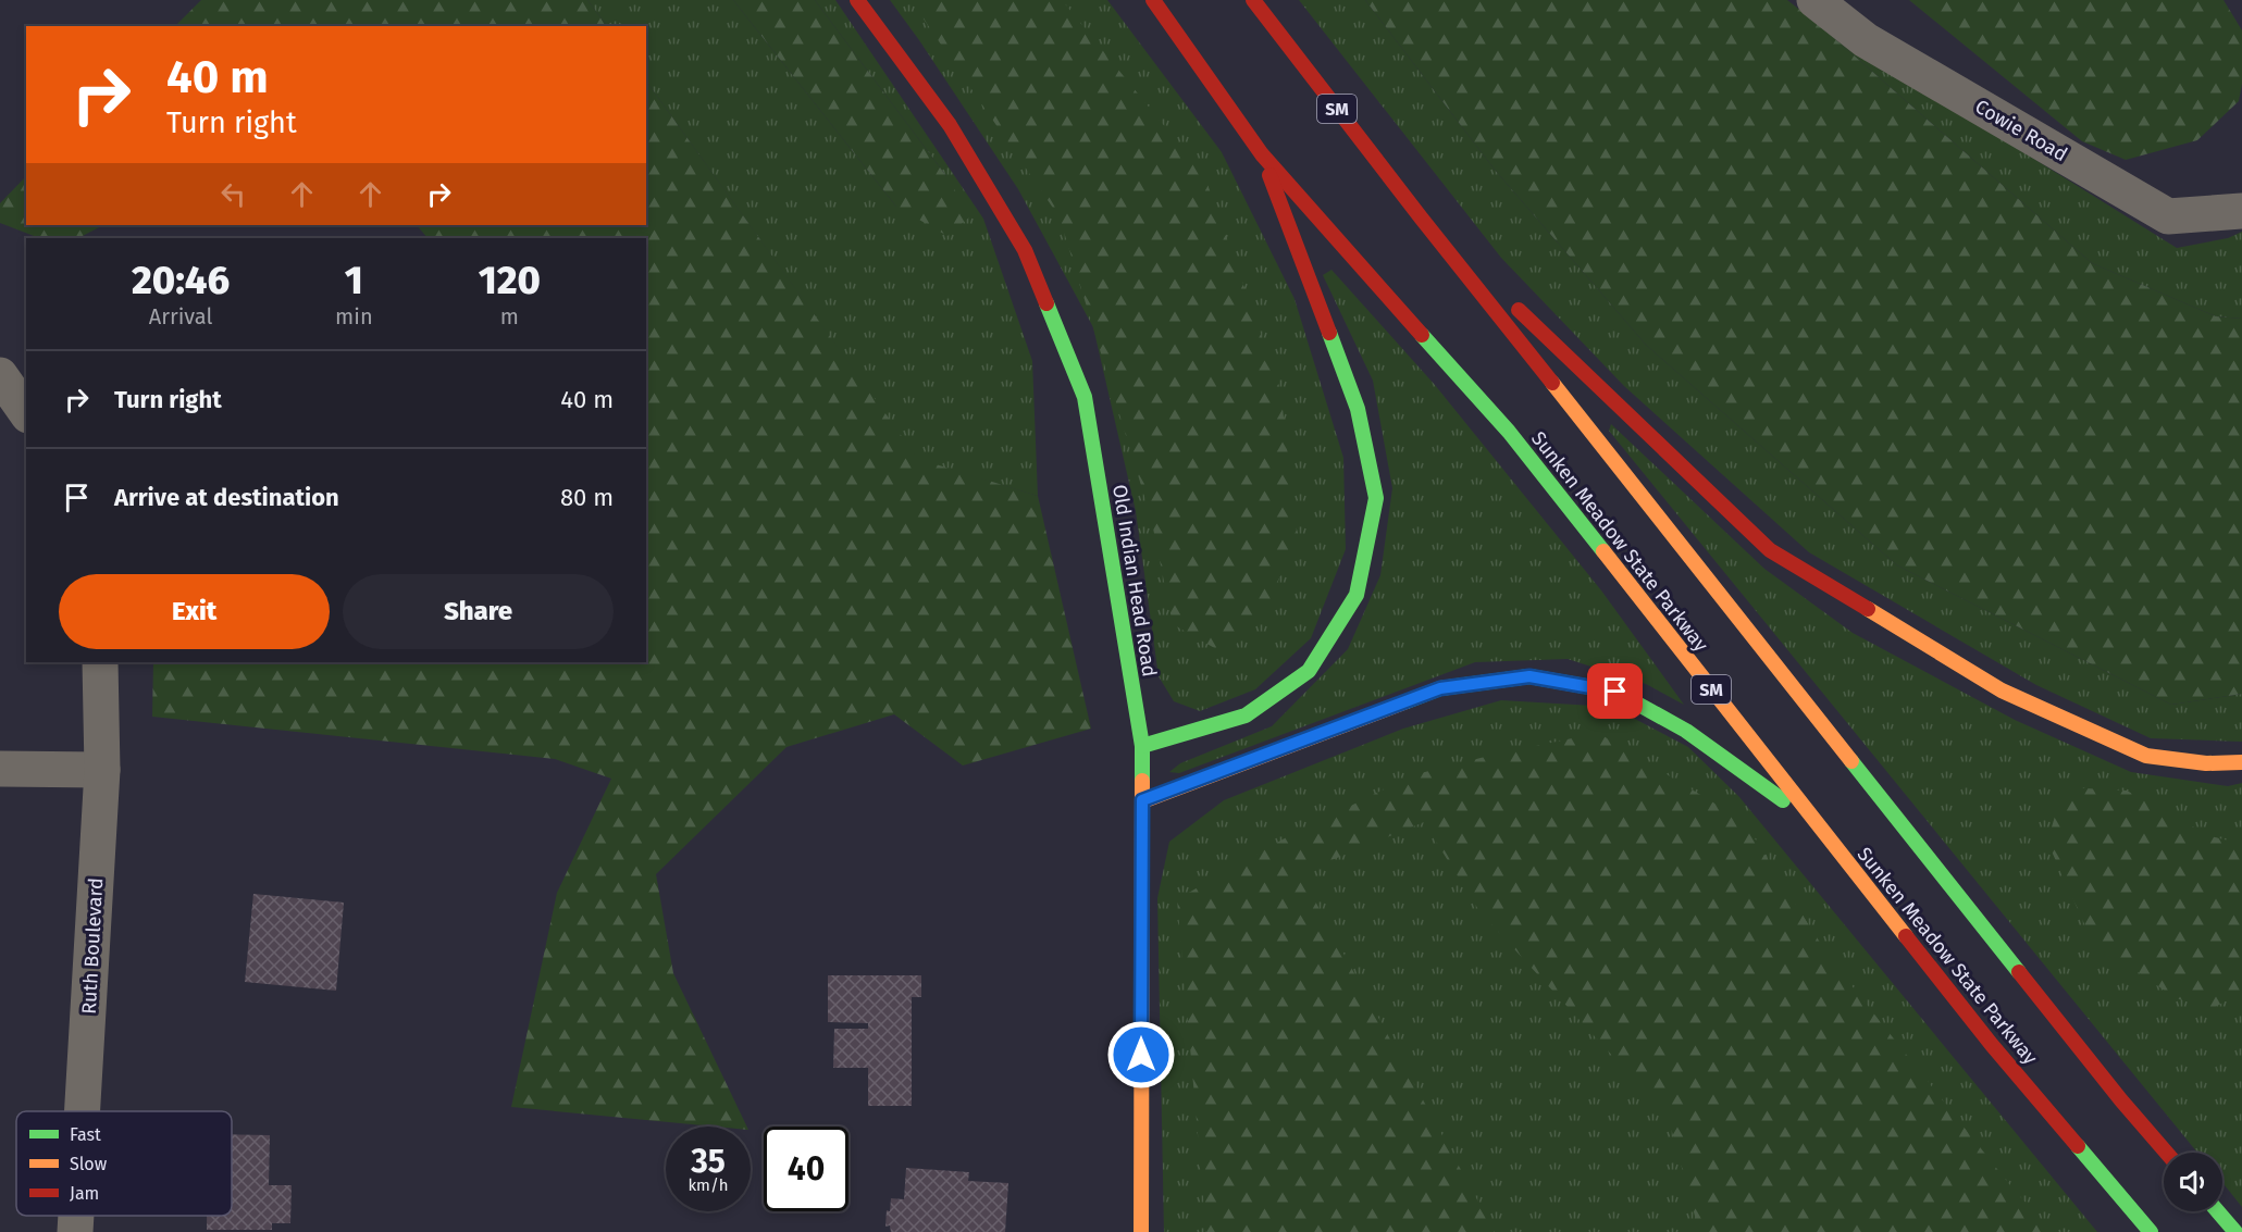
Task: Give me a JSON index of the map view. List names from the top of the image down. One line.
{"streets":{"main road":["SM","Sunken Meadow State Parkway","Old Indian Head Road"],"street":["Cowie Road","Ruth Boulevard"]},"legend":["Fast","Slow","Jam"],"page":{"turn":["40 m","Turn right"],"eta":["20:46","Arrival","1","min","120","m"],"list":[{"name":"Turn right","value":"40 m"},{"name":"Arrive at destination","value":"80 m"}],"buttons":["Exit","Share"],"speed":"35 km/h","limit":"40"}}
